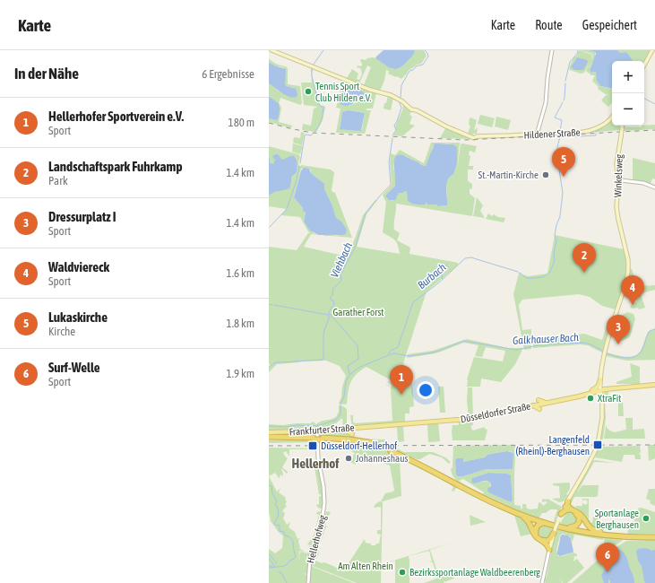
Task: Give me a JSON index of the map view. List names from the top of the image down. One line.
{"streets":{"main road":["Hildener Straße","Winkelsweg","Düsseldorfer Straße","Frankfurter Straße"],"street":["Hellerhofweg"]},"crossings":[["Winkelsweg","Düsseldorfer Straße"],["Düsseldorfer Straße","Frankfurter Straße"],["Frankfurter Straße","Hellerhofweg"]],"districts":["Hellerhof"],"water":["Viehbach","Burbach","Galkhauser Bach"],"parks":["Garather Forst","Am Alten Rhein"],"places":{"other":["Tennis Sport Club Hilden e.V.","St.-Martin-Kirche","XtraFit","Johanneshaus","Sportanlage Berghausen","Bezirkssportanlage Waldbeerenberg"],"transit":["Langenfeld (Rheinl)-Berghausen","Düsseldorf-Hellerhof"]},"page":{"header":"Karte","nav":["Karte","Route","Gespeichert"],"heading":["In der Nähe","6 Ergebnisse"],"map_buttons":["+","−"],"list":[{"mark":"1","name":"Hellerhofer Sportverein e.V.","note":"Sport","value":"180 m"},{"mark":"2","name":"Landschaftspark Fuhrkamp","note":"Park","value":"1.4 km"},{"mark":"3","name":"Dressurplatz I","note":"Sport","value":"1.4 km"},{"mark":"4","name":"Waldviereck","note":"Sport","value":"1.6 km"},{"mark":"5","name":"Lukaskirche","note":"Kirche","value":"1.8 km"},{"mark":"6","name":"Surf-Welle","note":"Sport","value":"1.9 km"}],"pins":["5","2","4","3","1","6"]}}
